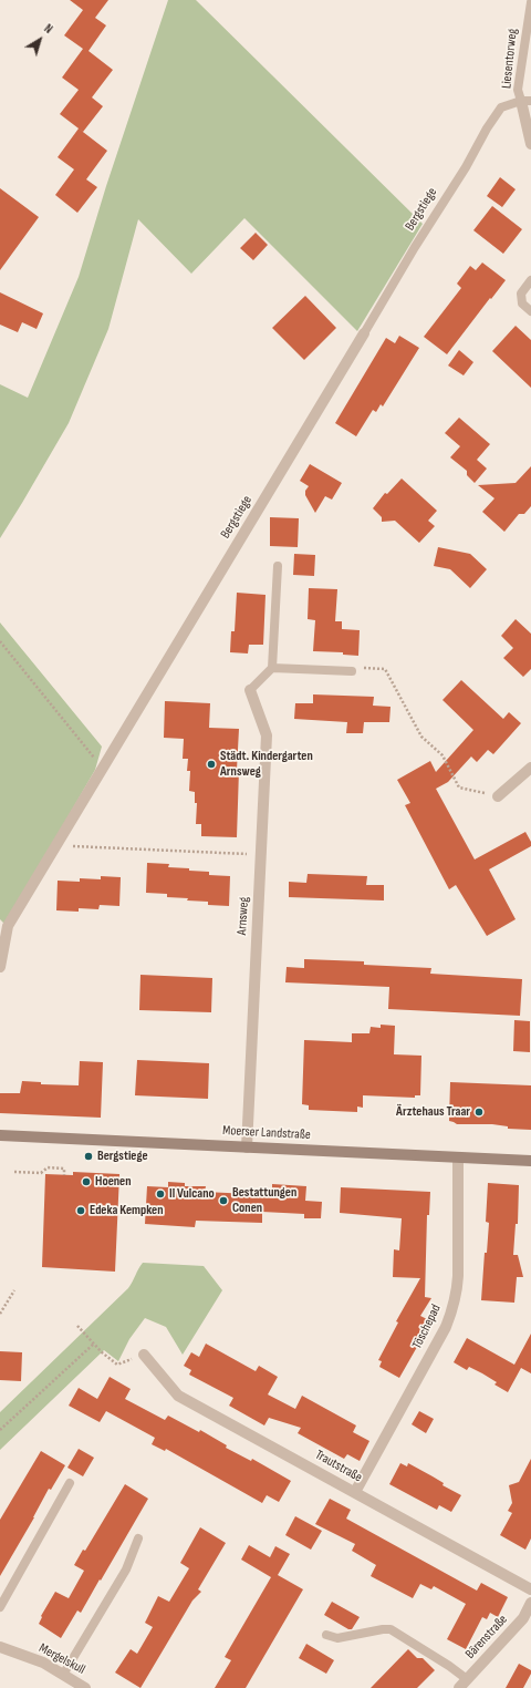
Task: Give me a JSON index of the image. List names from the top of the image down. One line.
{"streets":{"main road":["Moerser Landstraße"],"street":["Liesentorweg","Bergstiege","Arnsweg","Töschepad","Trautstraße","Bärenstraße","Mergelskull"]},"crossings":[["Liesentorweg","Bergstiege"],["Arnsweg","Moerser Landstraße"],["Moerser Landstraße","Töschepad"],["Töschepad","Trautstraße"]],"places":["Städt. Kindergarten Arnsweg","Ärztehaus Traar","Bergstiege","Hoenen","Il Vulcano","Bestattungen Conen","Edeka Kempken"],"north":"top right"}
